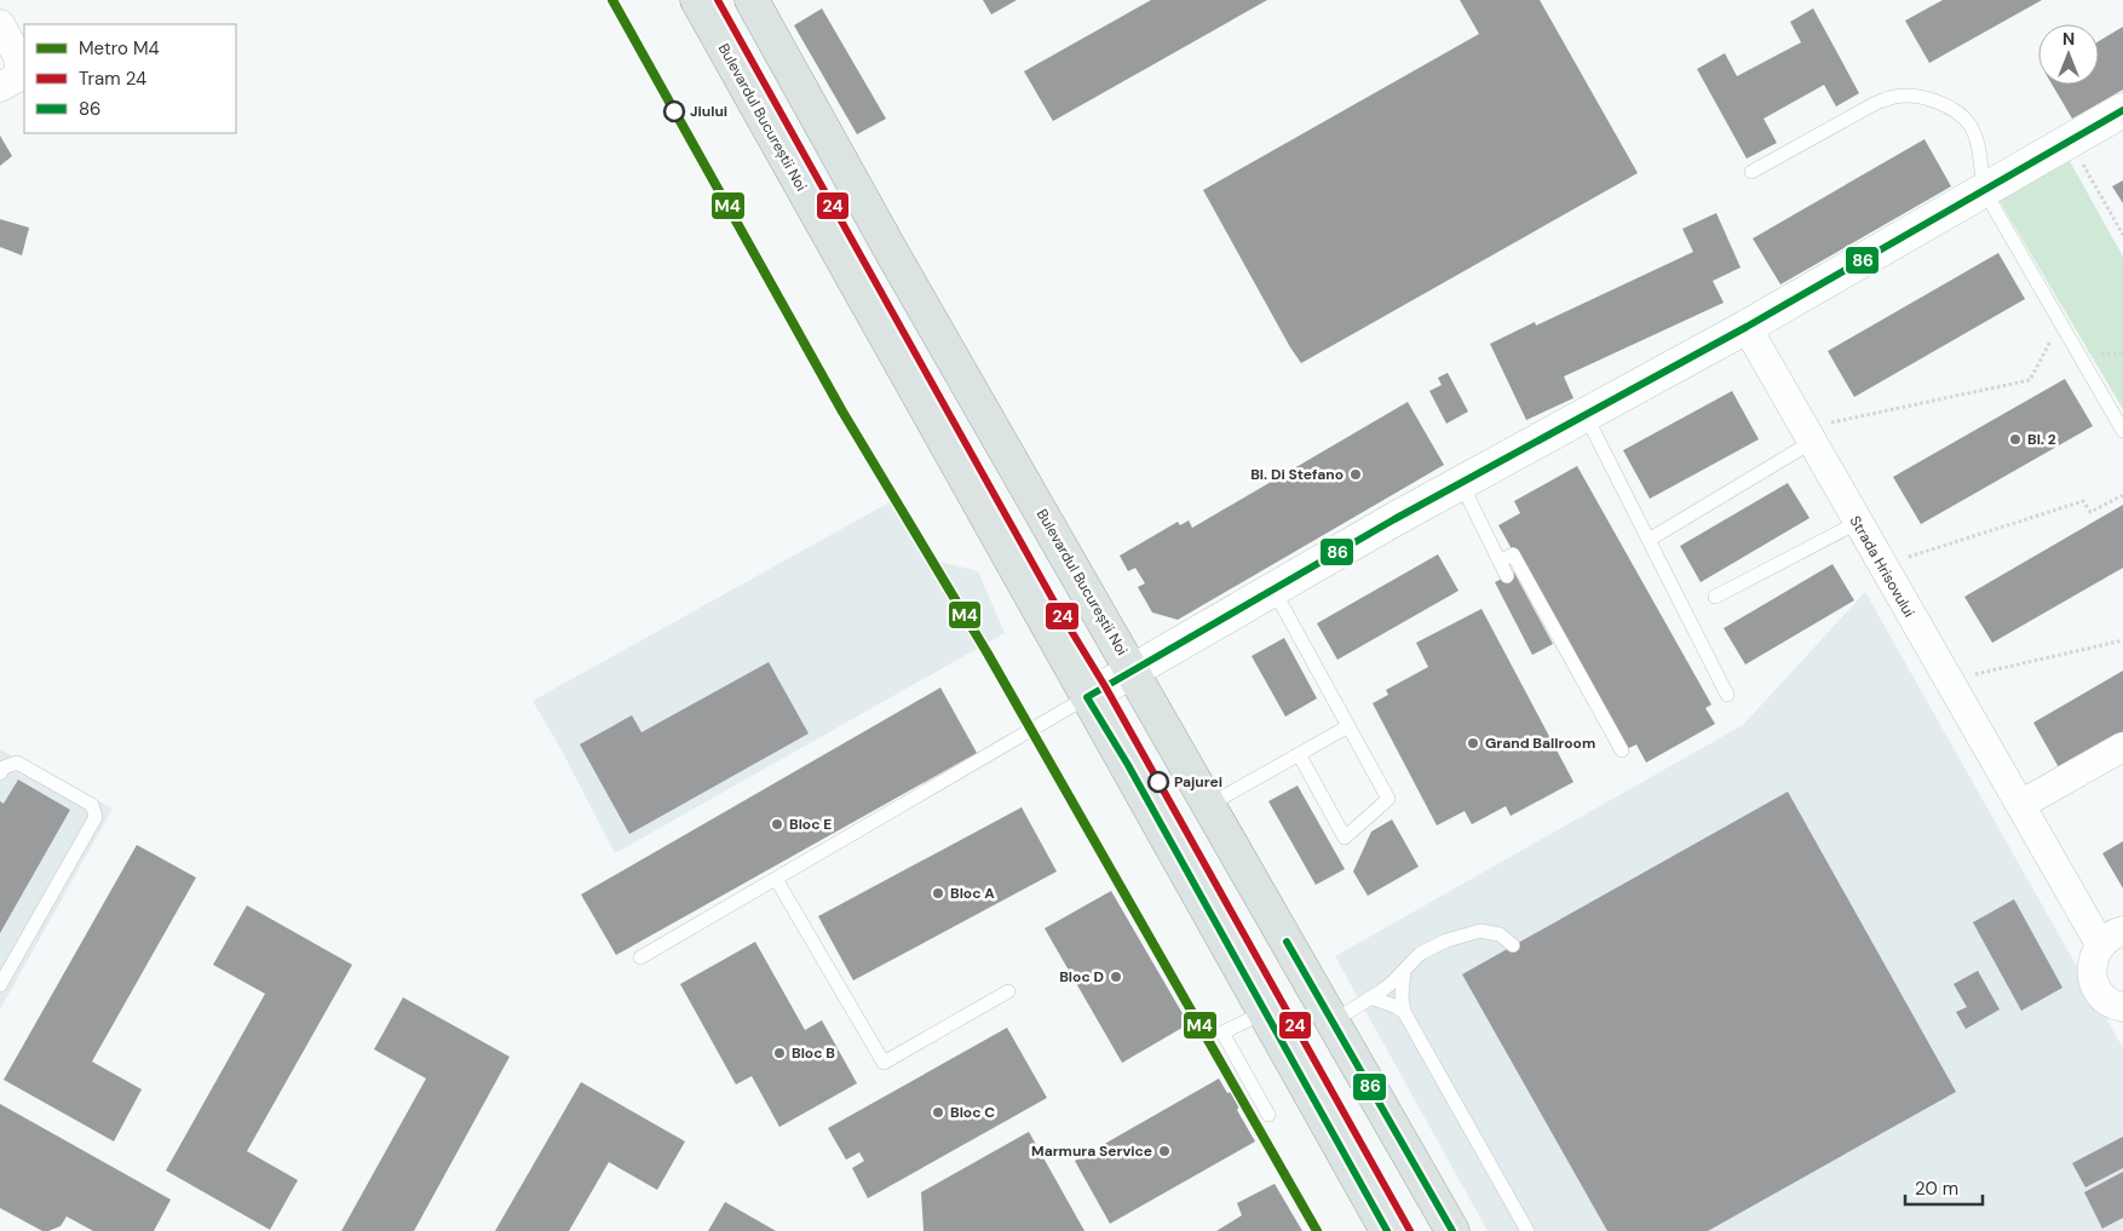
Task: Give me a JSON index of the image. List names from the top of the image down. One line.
{"streets":{"main road":["Bulevardul Bucureștii Noi"],"street":["Strada Hrisovului"]},"places":["Jiului","Bl. 2","Bl. Di Stefano","Grand Ballroom","Pajurei","Bloc E","Bloc A","Bloc D","Bloc B","Bloc C","Marmura Service"],"lines":["metro line M4","tram line 24","transit line 86"],"legend":["Metro M4","Tram 24","86"],"scale_bar":"20 m","north":"top"}
